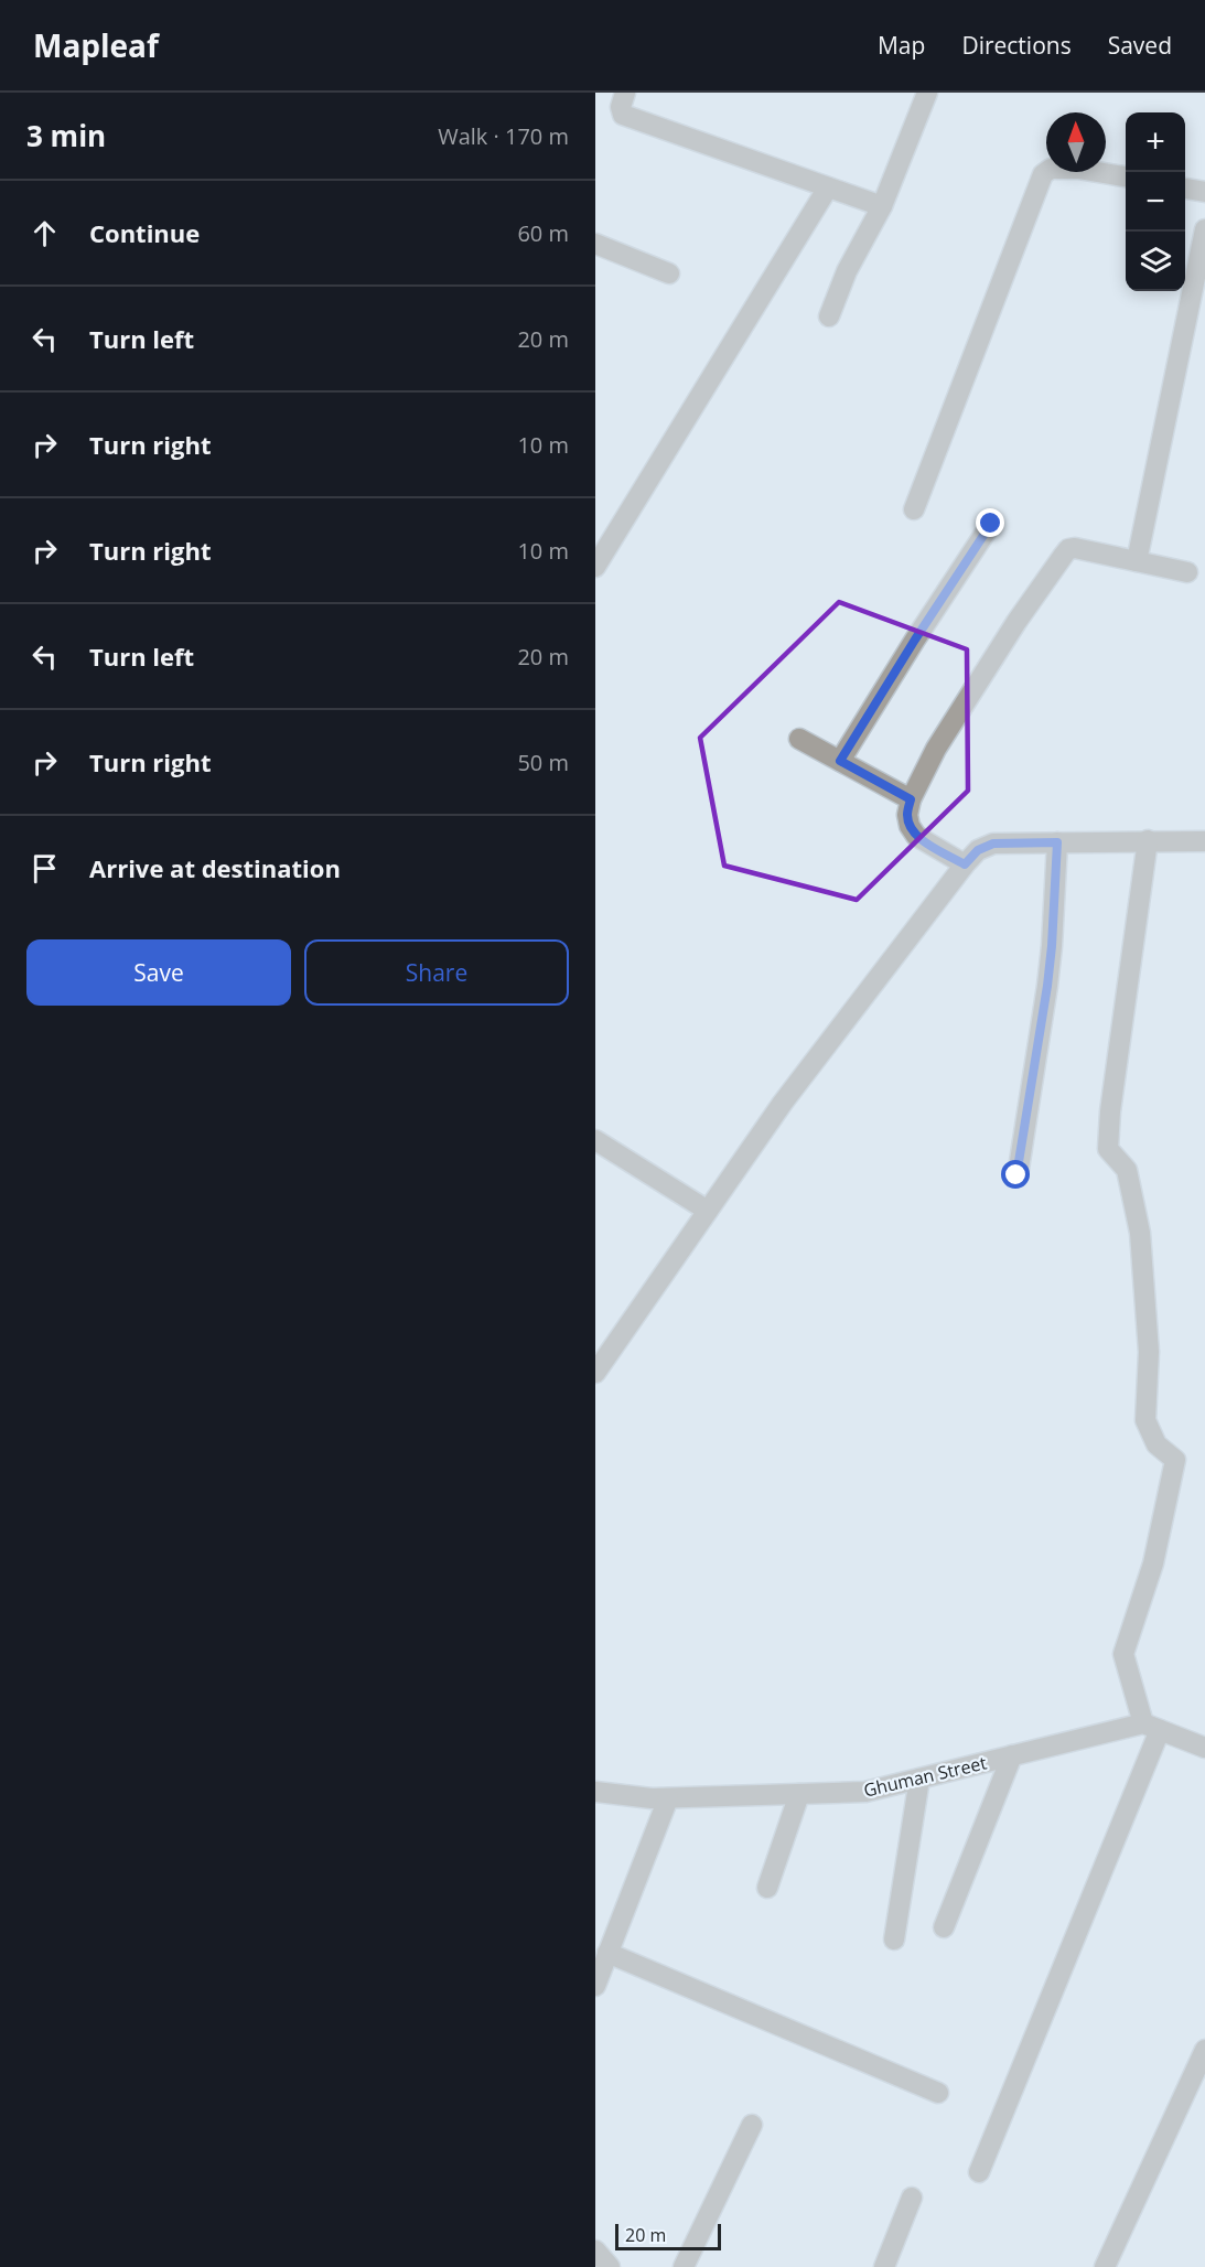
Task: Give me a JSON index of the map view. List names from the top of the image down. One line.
{"streets":{"street":["Ghuman Street"]},"scale_bar":"20 m","north":"top","page":{"header":"Mapleaf","nav":["Map","Directions","Saved"],"heading":["3 min","Walk · 170 m"],"map_buttons":["+","−"],"list":[["Continue","60 m"],["Turn left","20 m"],["Turn right","10 m"],["Turn right","10 m"],["Turn left","20 m"],["Turn right","50 m"],"Arrive at destination"],"buttons":["Save","Share"],"scale":"20 m"}}
